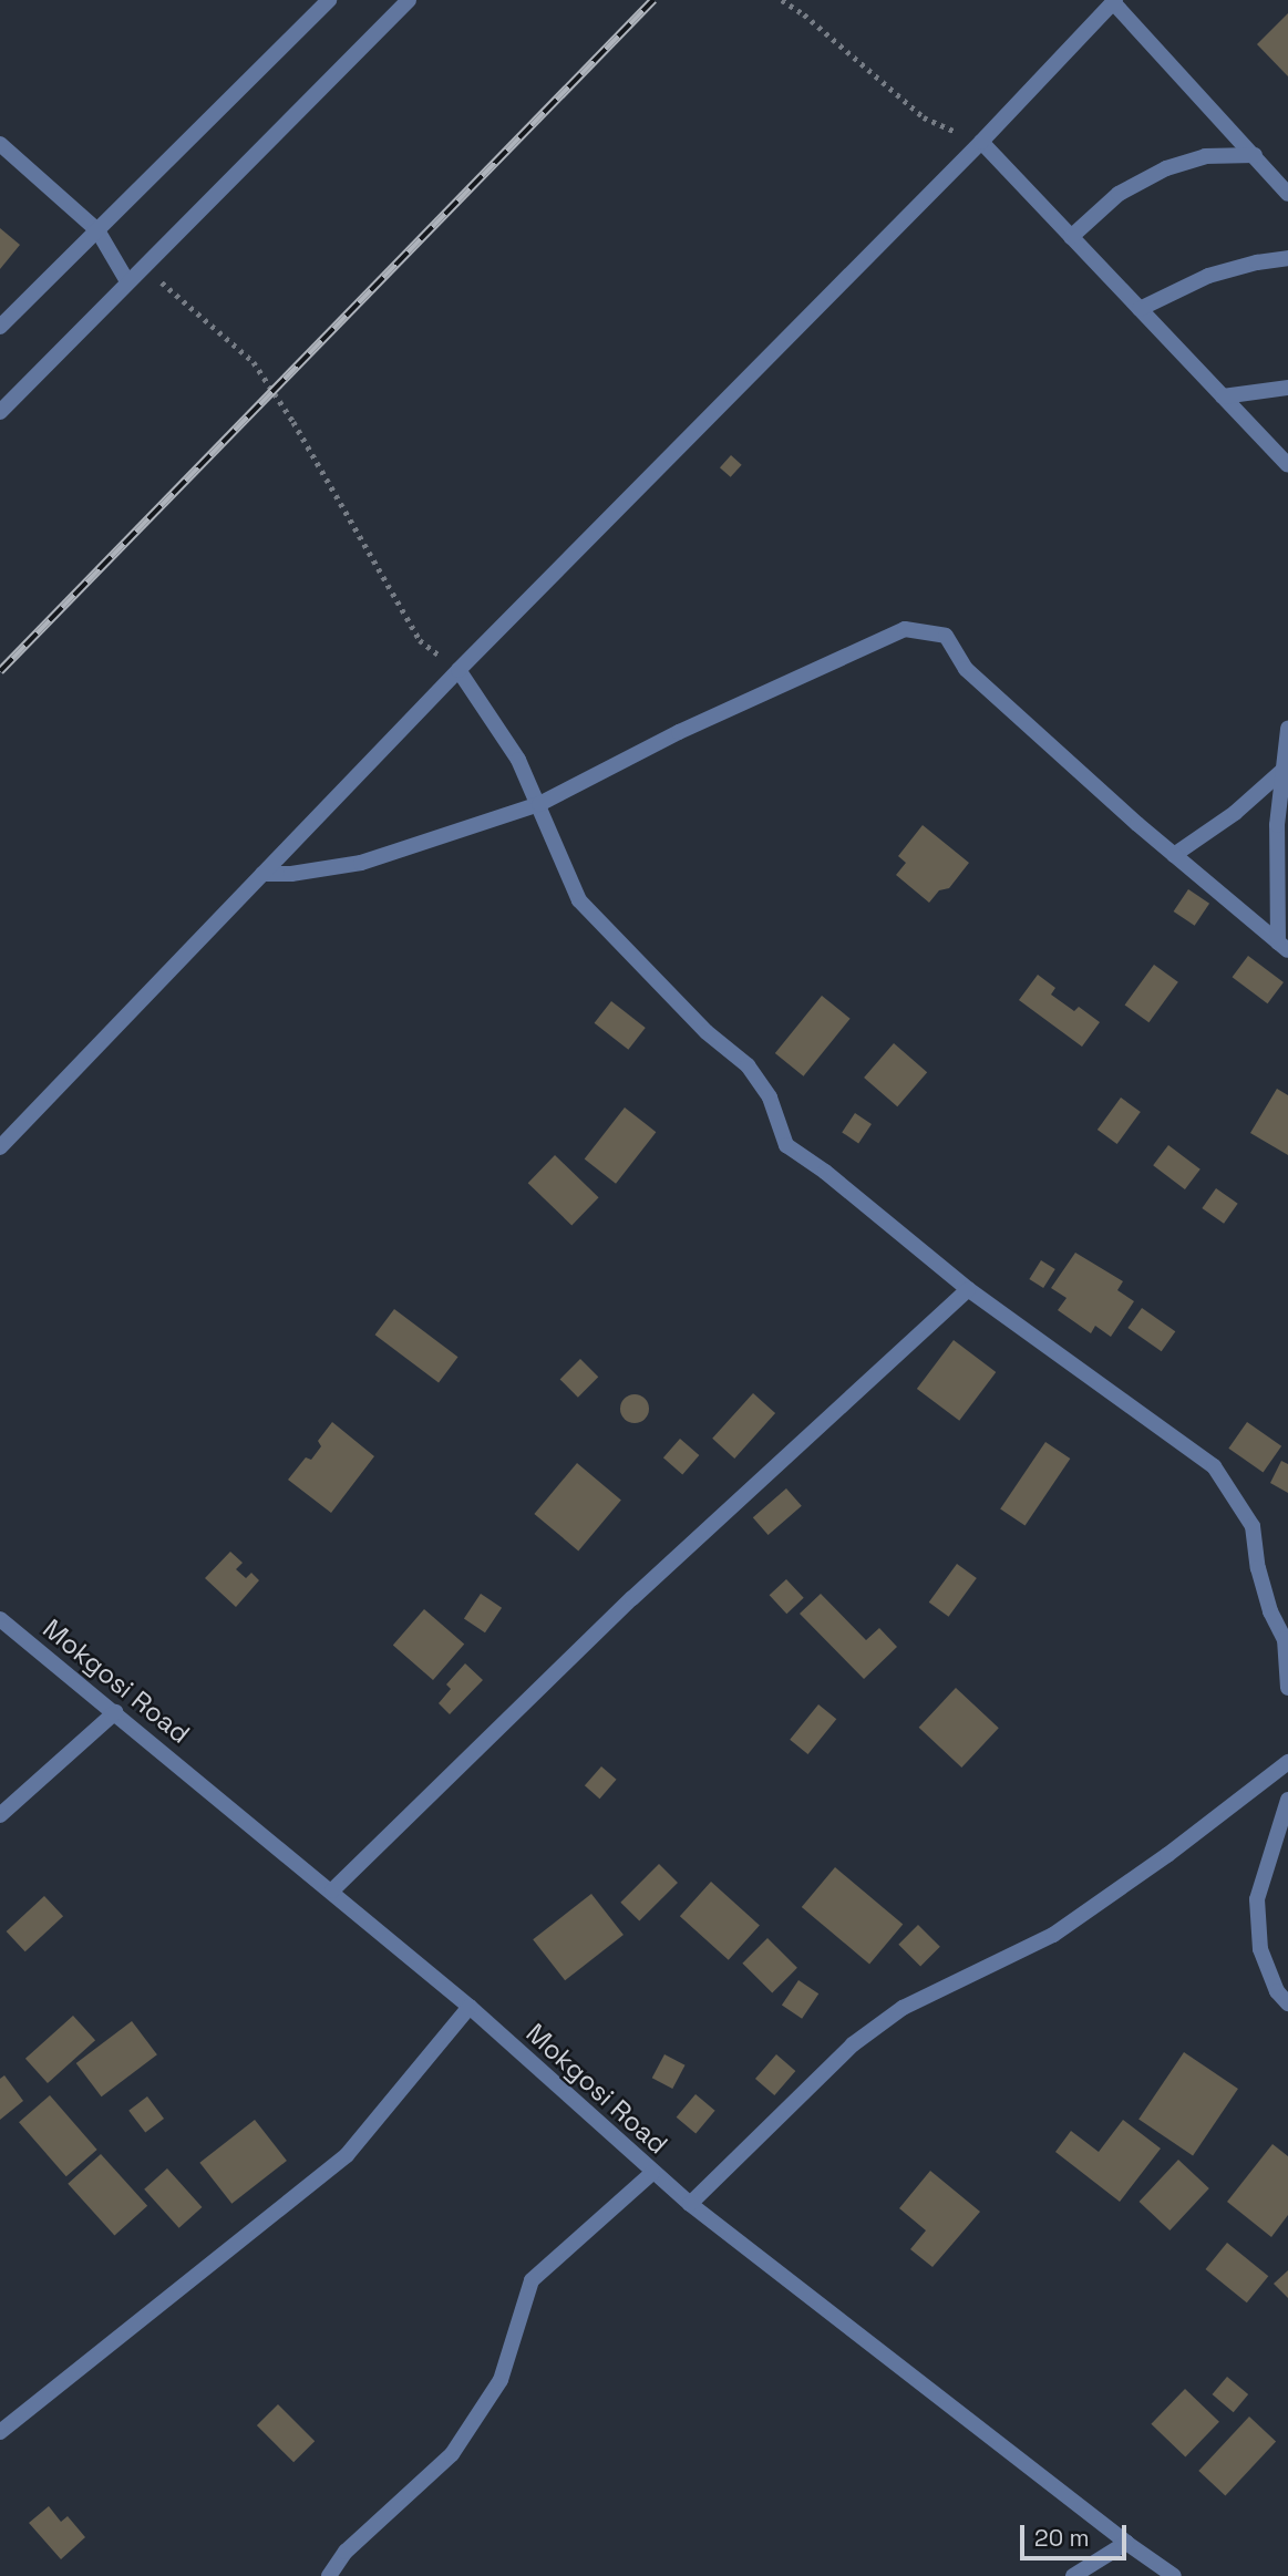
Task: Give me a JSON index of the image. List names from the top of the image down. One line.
{"streets":{"street":["Mokgosi Road"]},"scale_bar":"20 m"}
